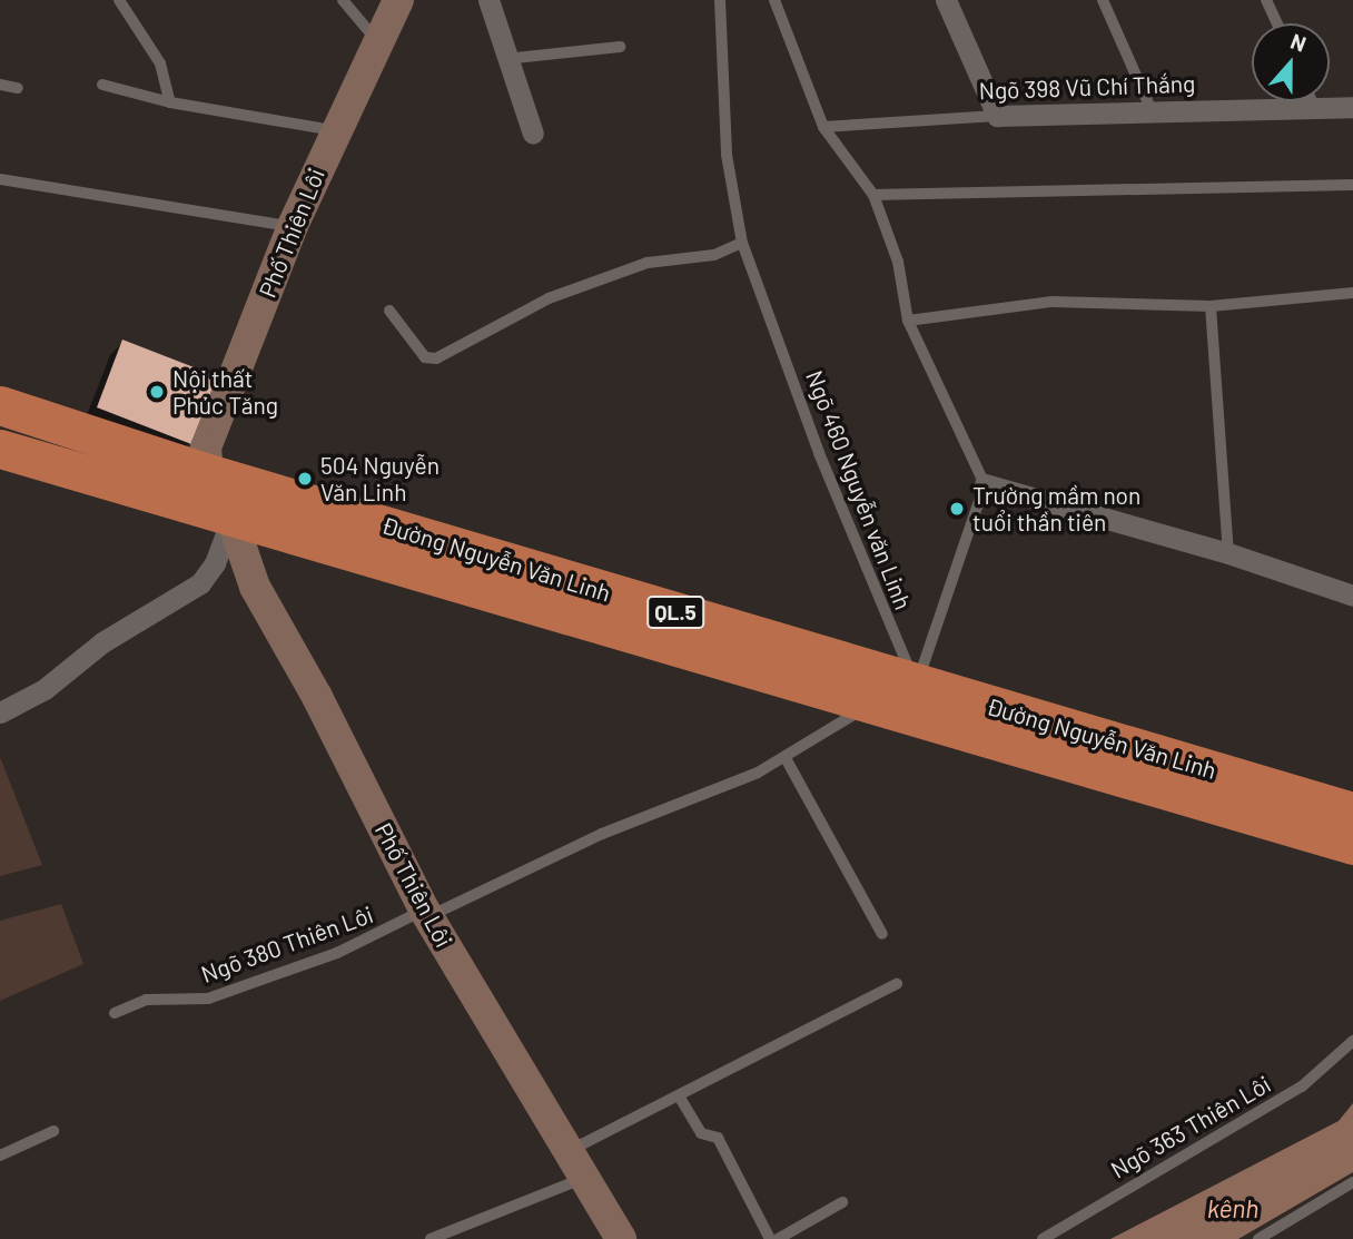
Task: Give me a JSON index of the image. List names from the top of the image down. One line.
{"streets":{"highway":["Đường Nguyễn Văn Linh","QL.5"],"main road":["Phố Thiên Lôi"],"street":["Ngõ 398 Vũ Chí Thắng"],"lane":["Ngõ 460 Nguyễn văn Linh","Ngõ 380 Thiên Lôi","Ngõ 363 Thiên Lôi"]},"crossings":[["Phố Thiên Lôi","Đường Nguyễn Văn Linh"],["Phố Thiên Lôi","Ngõ 380 Thiên Lôi"],["Ngõ 460 Nguyễn văn Linh","Đường Nguyễn Văn Linh"],["Đường Nguyễn Văn Linh","Ngõ 380 Thiên Lôi"]],"water":["kênh"],"places":["Nội thất Phúc Tăng","504 Nguyễn Văn Linh","Trường mầm non tuổi thần tiên"],"north":"top"}
